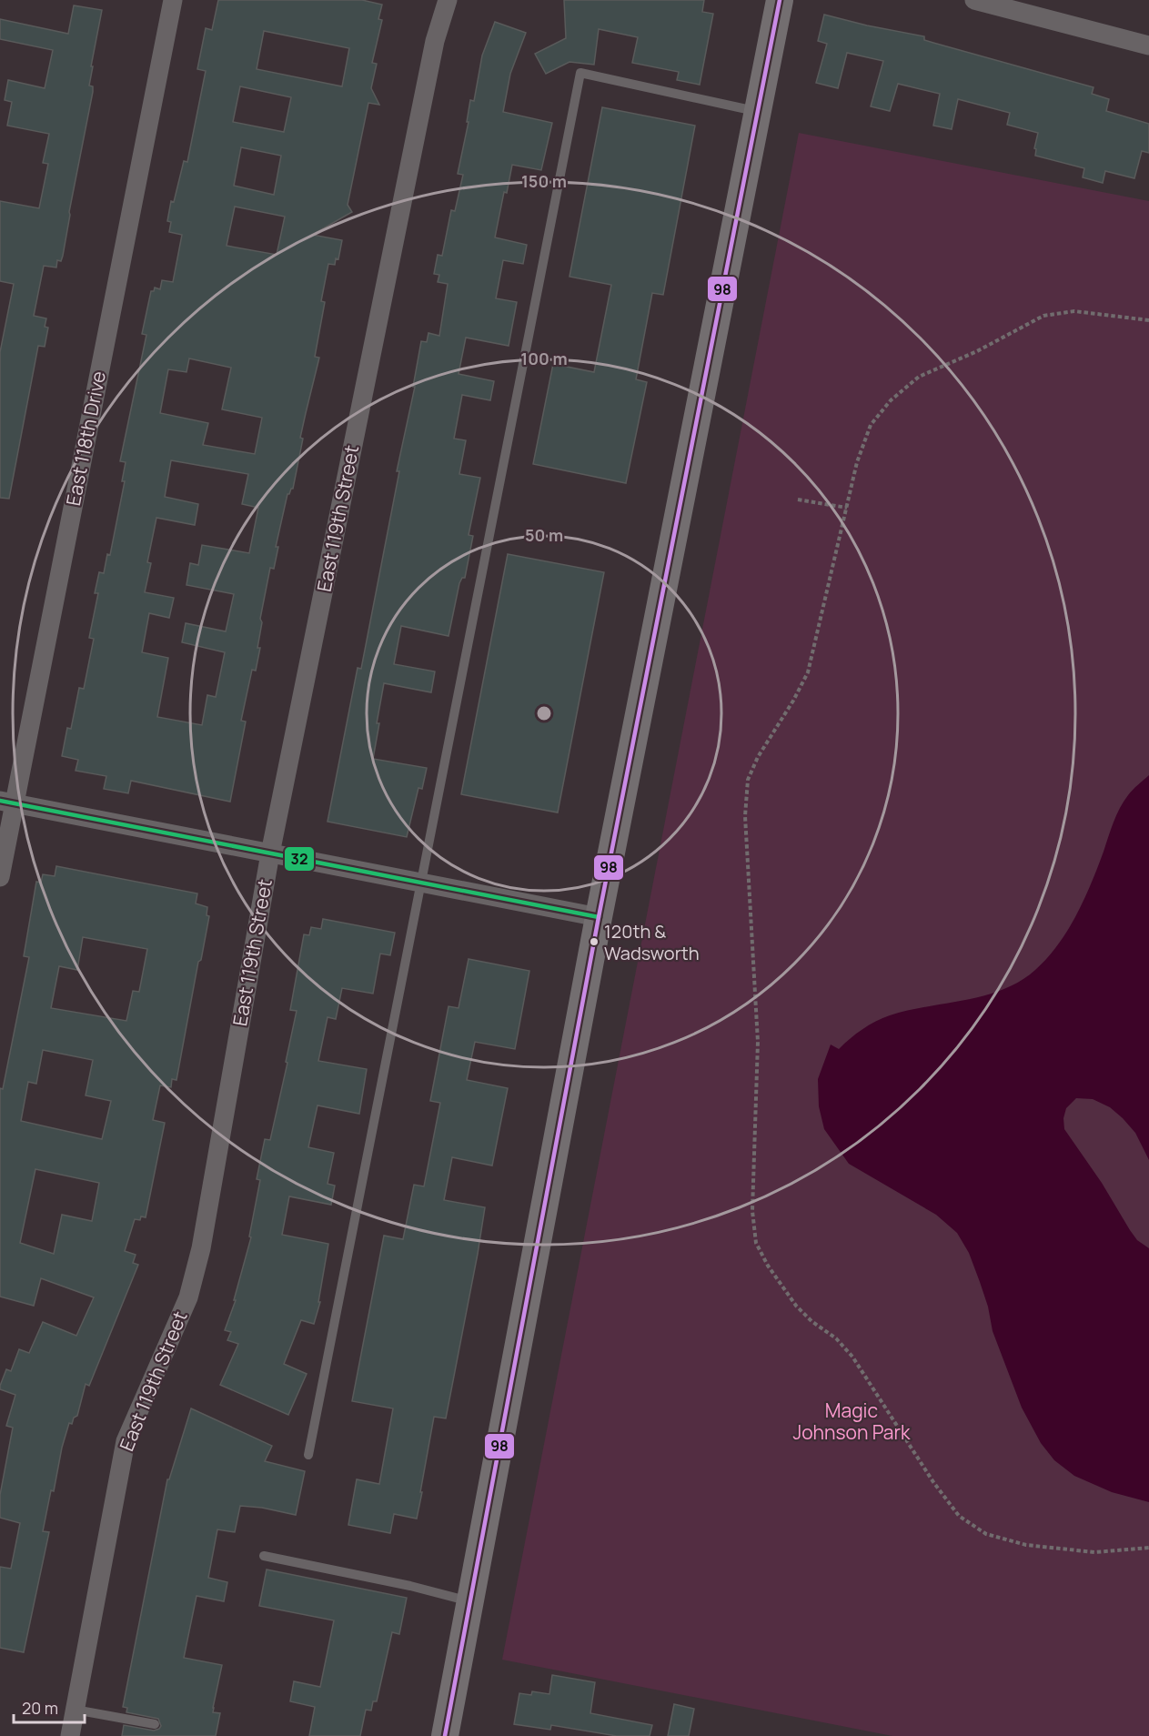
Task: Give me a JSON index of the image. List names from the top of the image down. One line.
{"streets":{"street":["East 118th Drive","East 119th Street"]},"parks":["Magic Johnson Park"],"places":["120th & Wadsworth"],"lines":["transit line 98","transit line 32"],"scale_bar":"20 m","rings":["150 m","100 m","50 m"]}
